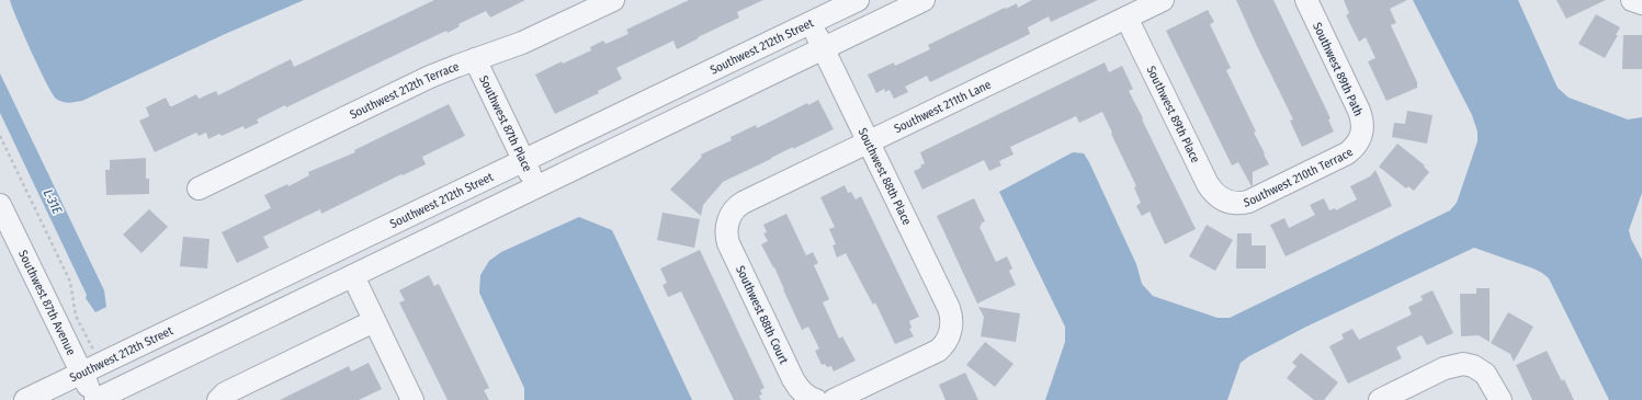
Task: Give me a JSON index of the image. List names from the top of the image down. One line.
{"streets":{"street":["Southwest 212th Street","Southwest 89th Path","Southwest 212th Terrace","Southwest 211th Lane","Southwest 89th Place","Southwest 87th Place","Southwest 210th Terrace","Southwest 88th Place","Southwest 87th Avenue","Southwest 88th Court"]},"crossings":[["Southwest 212th Street","Southwest 87th Place"],["Southwest 212th Street","Southwest 88th Place"],["Southwest 212th Street","Southwest 87th Avenue"],["Southwest 89th Path","Southwest 210th Terrace"],["Southwest 212th Terrace","Southwest 87th Place"],["Southwest 211th Lane","Southwest 89th Place"],["Southwest 211th Lane","Southwest 88th Place"],["Southwest 211th Lane","Southwest 88th Court"],["Southwest 89th Place","Southwest 210th Terrace"]],"water":["L-31E"]}
